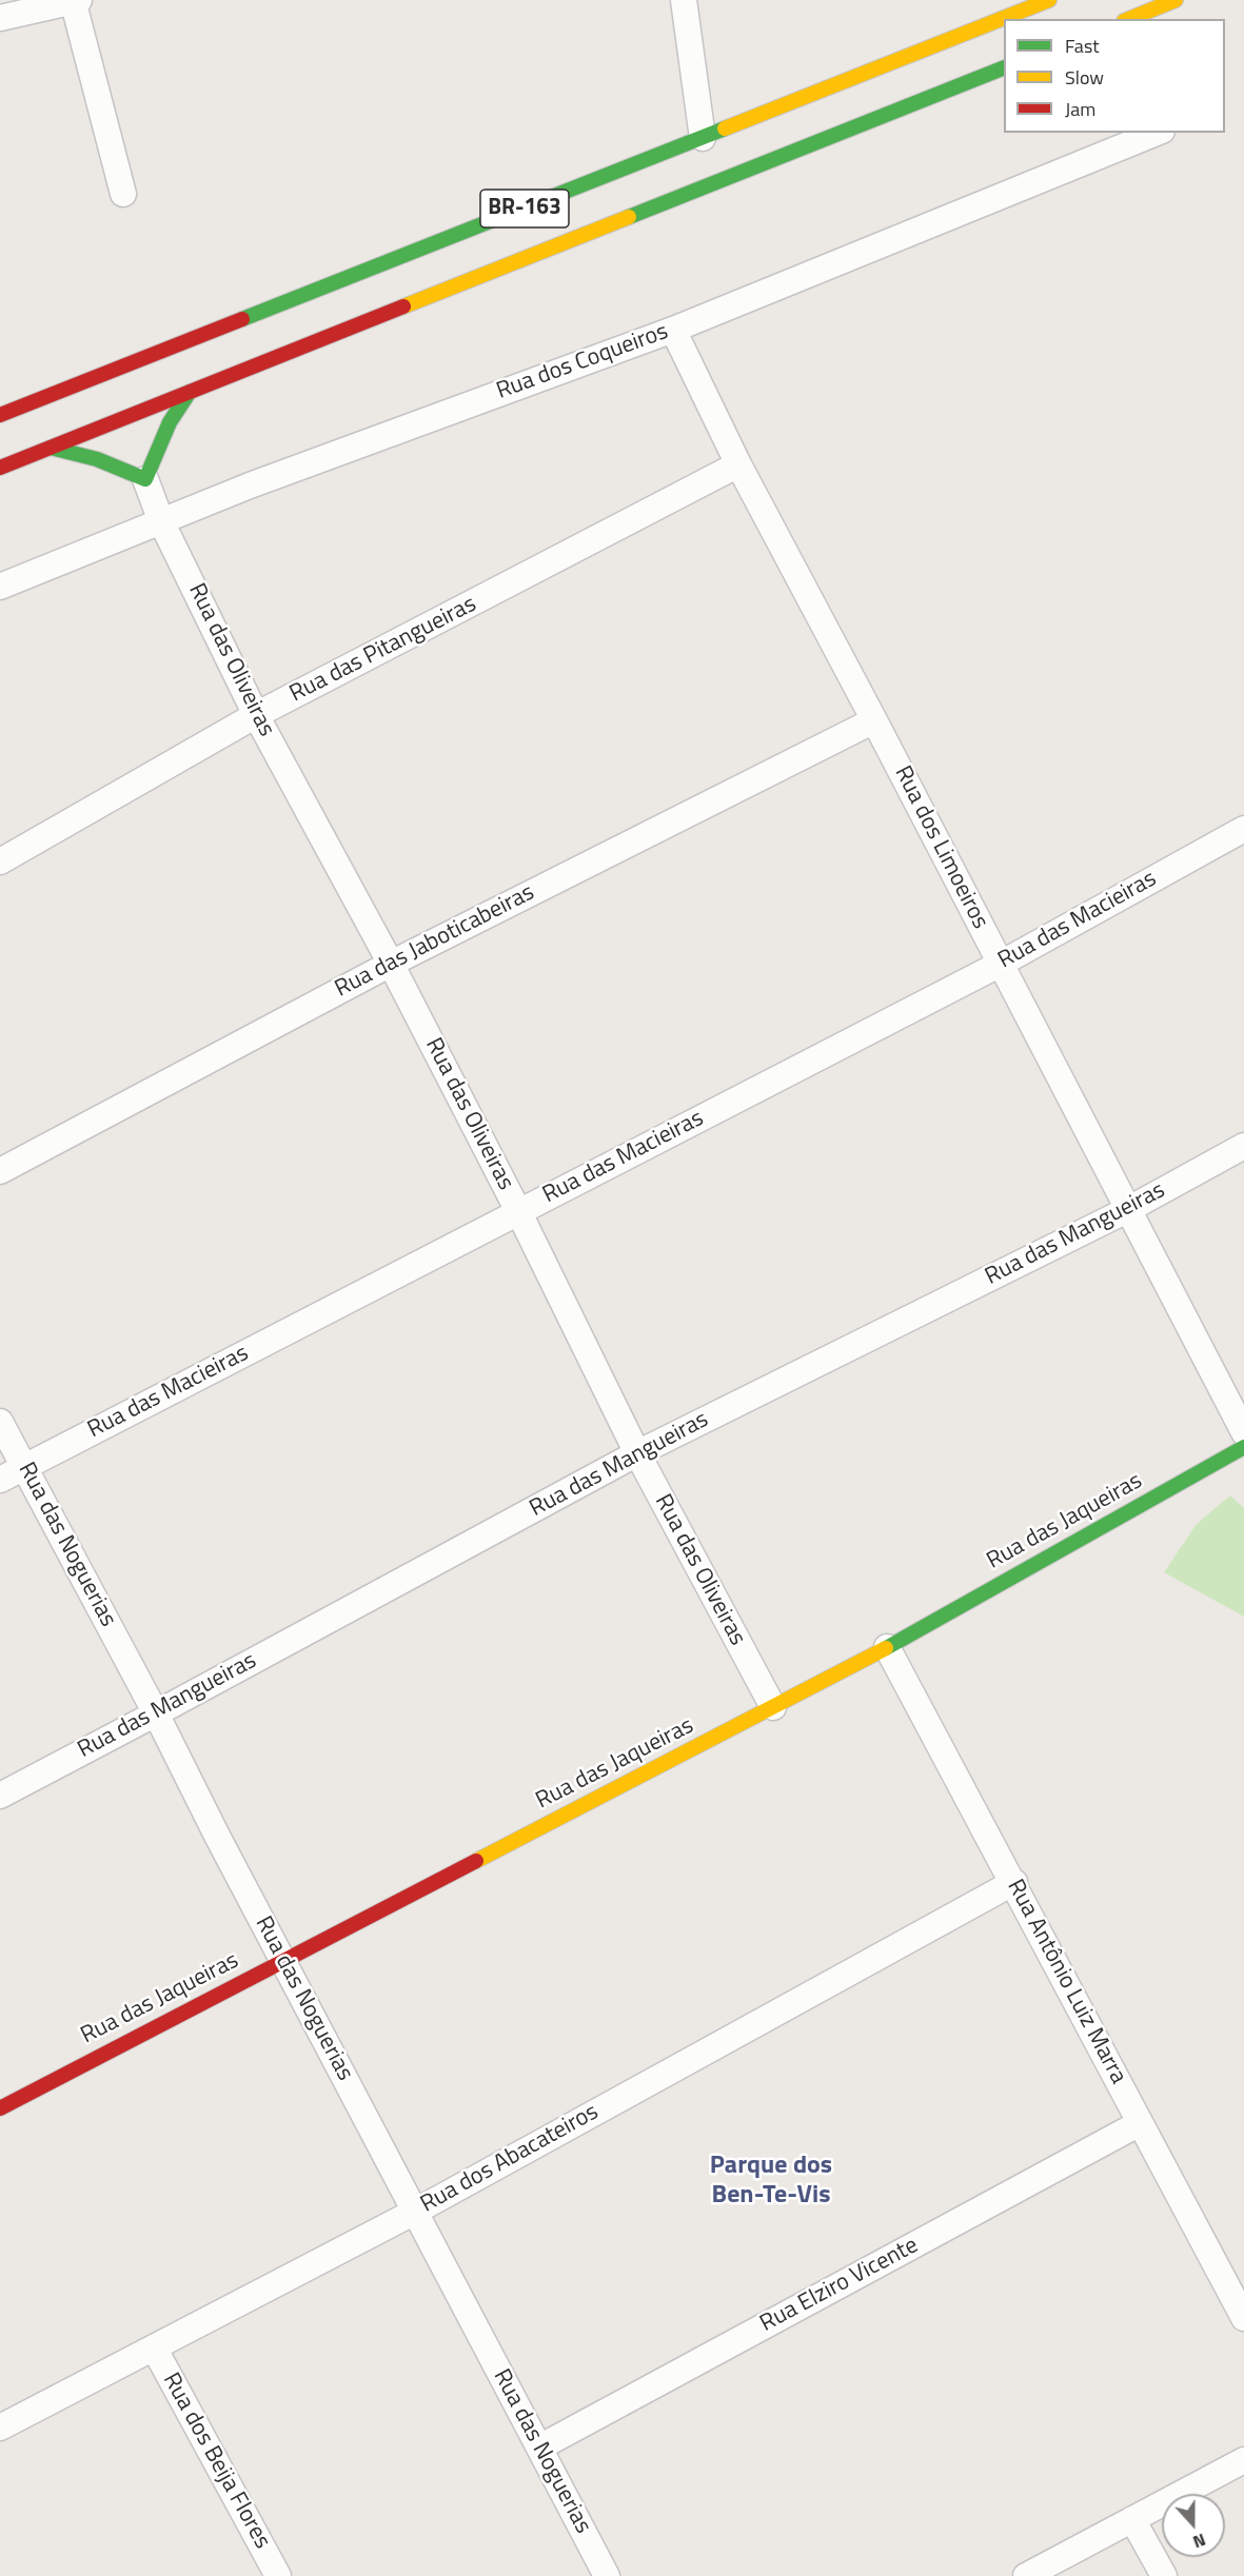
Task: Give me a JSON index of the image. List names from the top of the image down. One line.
{"streets":{"main road":["BR-163","Rua das Jaqueiras"],"street":["Rua dos Coqueiros","Rua das Pitangueiras","Rua das Oliveiras","Rua dos Limoeiros","Rua das Macieiras","Rua das Jaboticabeiras","Rua das Mangueiras","Rua das Noguerias","Rua Antônio Luiz Marra","Rua dos Abacateiros","Rua Elziro Vicente","Rua dos Beija Flores"]},"crossings":[["Rua dos Coqueiros","Rua das Oliveiras"],["Rua dos Coqueiros","Rua dos Limoeiros"],["Rua das Pitangueiras","Rua das Oliveiras"],["Rua das Pitangueiras","Rua dos Limoeiros"],["Rua das Oliveiras","Rua das Macieiras"],["Rua das Oliveiras","Rua das Jaboticabeiras"],["Rua das Oliveiras","Rua das Mangueiras"],["Rua das Oliveiras","Rua das Jaqueiras"],["Rua dos Limoeiros","Rua das Macieiras"],["Rua dos Limoeiros","Rua das Jaboticabeiras"],["Rua dos Limoeiros","Rua das Mangueiras"],["Rua das Macieiras","Rua das Noguerias"],["Rua das Mangueiras","Rua das Noguerias"],["Rua das Jaqueiras","Rua das Noguerias"],["Rua das Jaqueiras","Rua Antônio Luiz Marra"],["Rua das Noguerias","Rua dos Abacateiros"],["Rua das Noguerias","Rua Elziro Vicente"],["Rua Antônio Luiz Marra","Rua dos Abacateiros"],["Rua Antônio Luiz Marra","Rua Elziro Vicente"],["Rua dos Abacateiros","Rua dos Beija Flores"]],"districts":["Parque dos Ben-Te-Vis"],"legend":["Fast","Slow","Jam"],"north":"bottom"}
